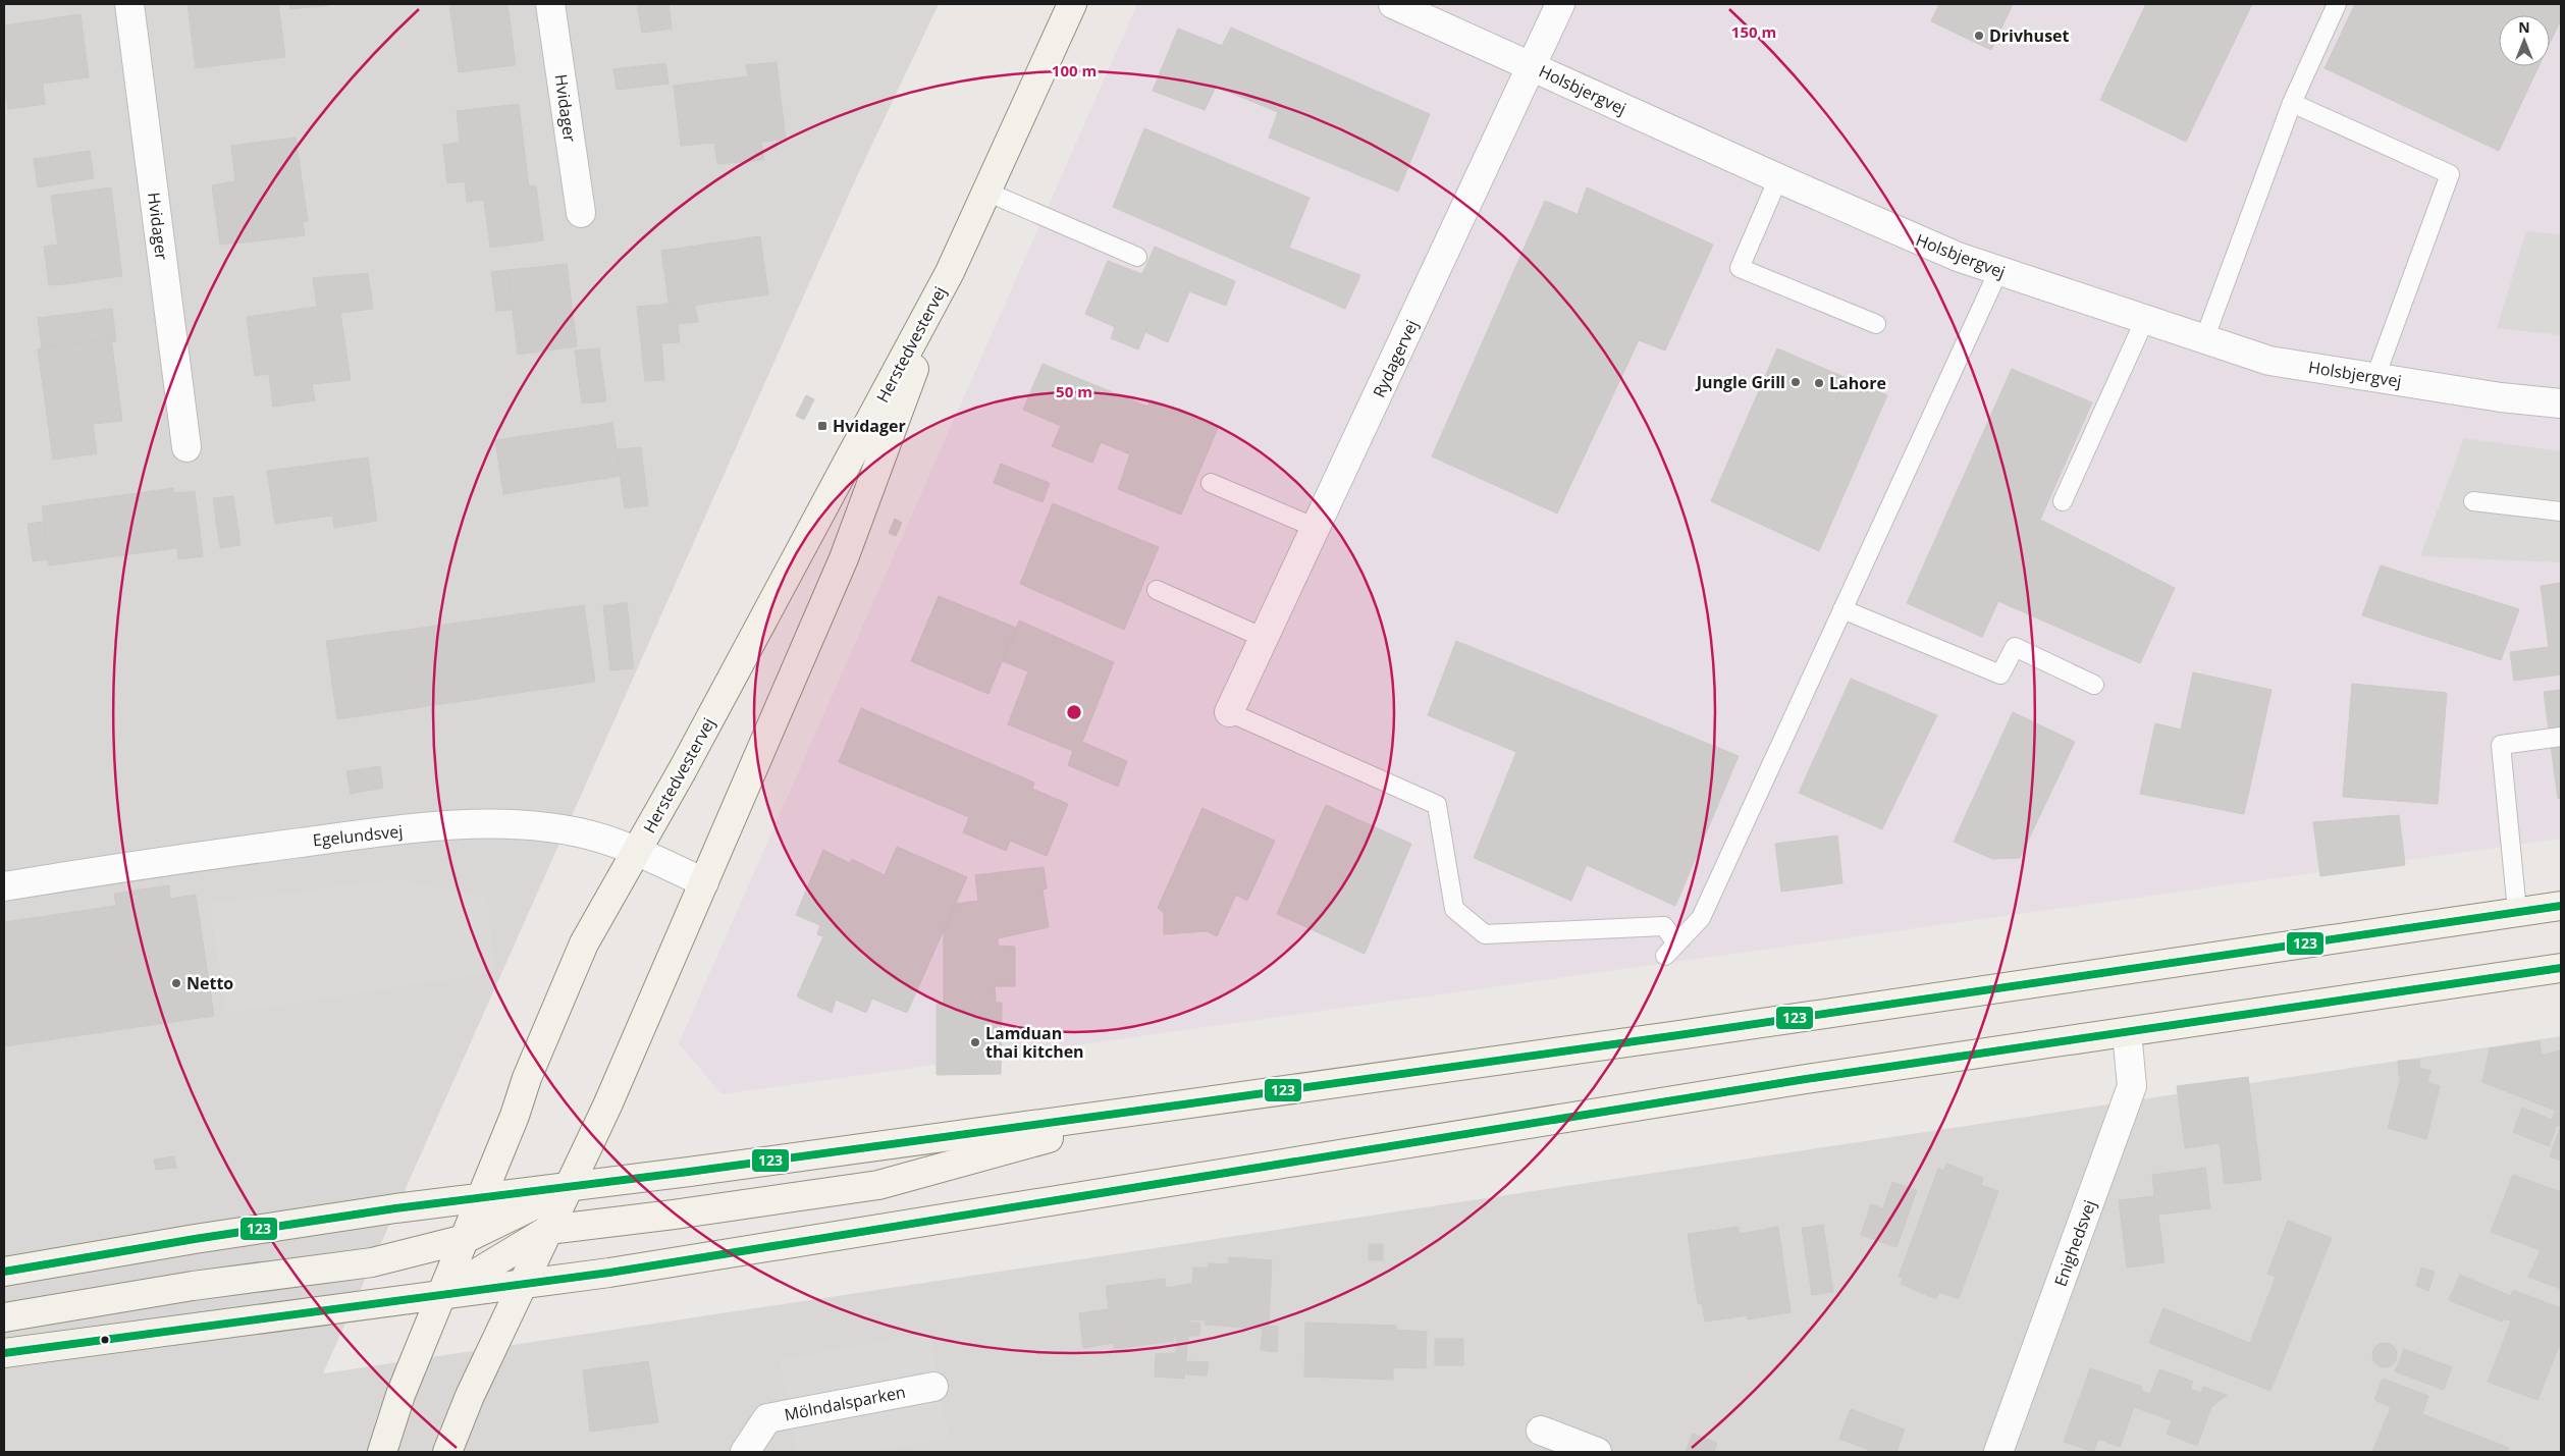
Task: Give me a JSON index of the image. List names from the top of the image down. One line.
{"streets":{"main road":["Herstedvestervej"],"street":["Holsbjergvej","Hvidager","Rydagervej","Egelundsvej","Enighedsvej","Mölndalsparken"]},"crossings":[["Holsbjergvej","Rydagervej"],["Herstedvestervej","Egelundsvej"]],"places":{"other":["Drivhuset","Jungle Grill","Lahore","Netto","Lamduan thai kitchen"],"transit":["Hvidager"]},"lines":["transit line 123"],"north":"top","rings":["150 m","100 m","50 m"]}
